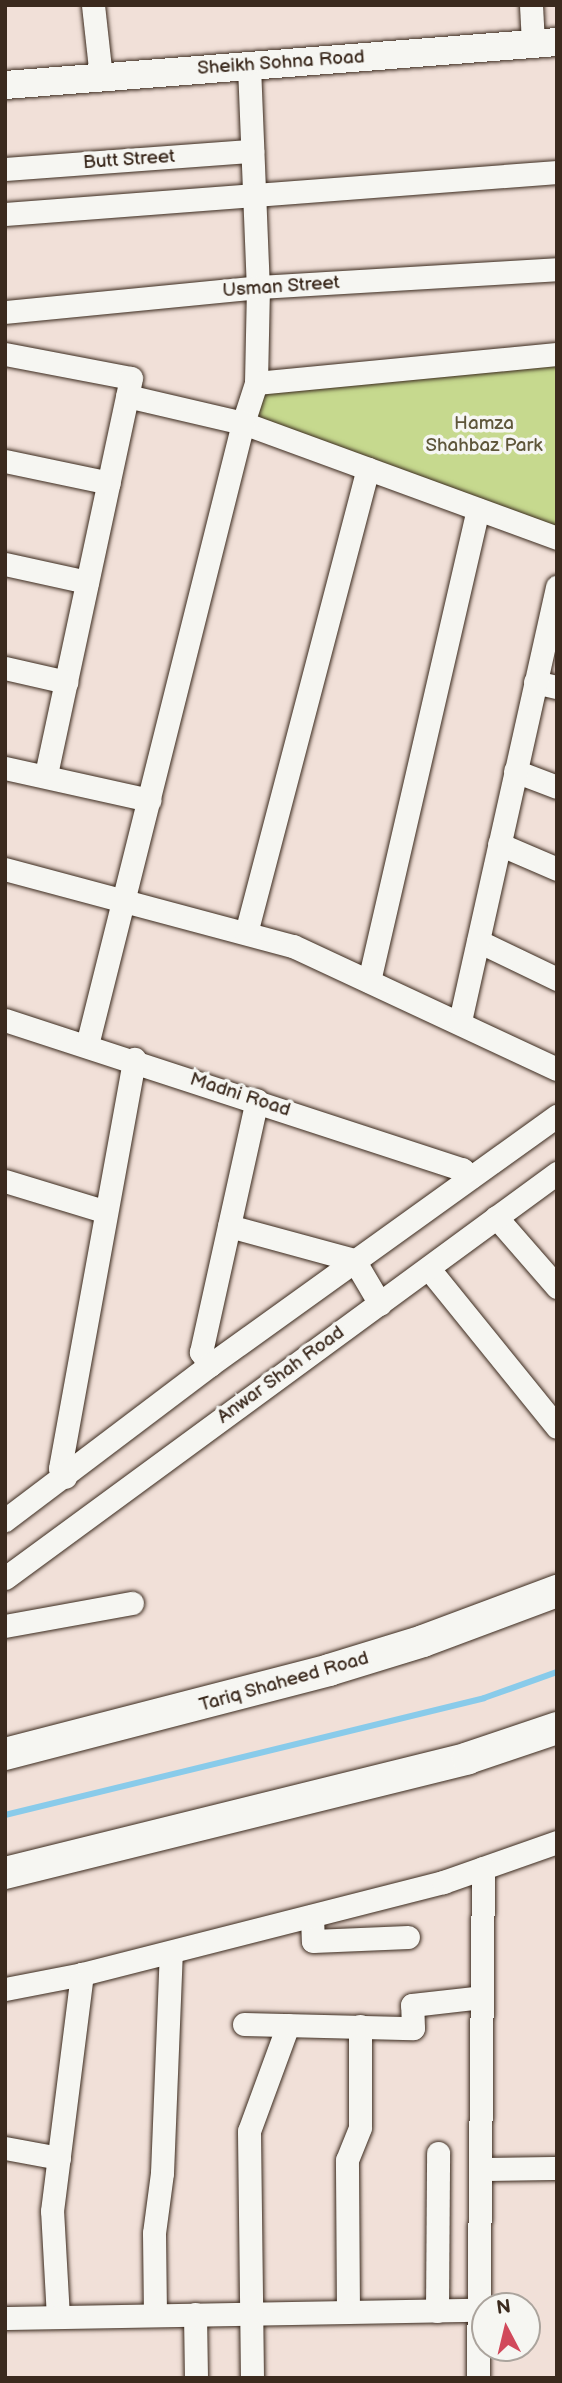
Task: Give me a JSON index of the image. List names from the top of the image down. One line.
{"streets":{"main road":["Tariq Shaheed Road"],"street":["Sheikh Sohna Road","Butt Street","Usman Street","Madni Road","Anwar Shah Road"]},"parks":["Hamza Shahbaz Park"],"north":"top"}
